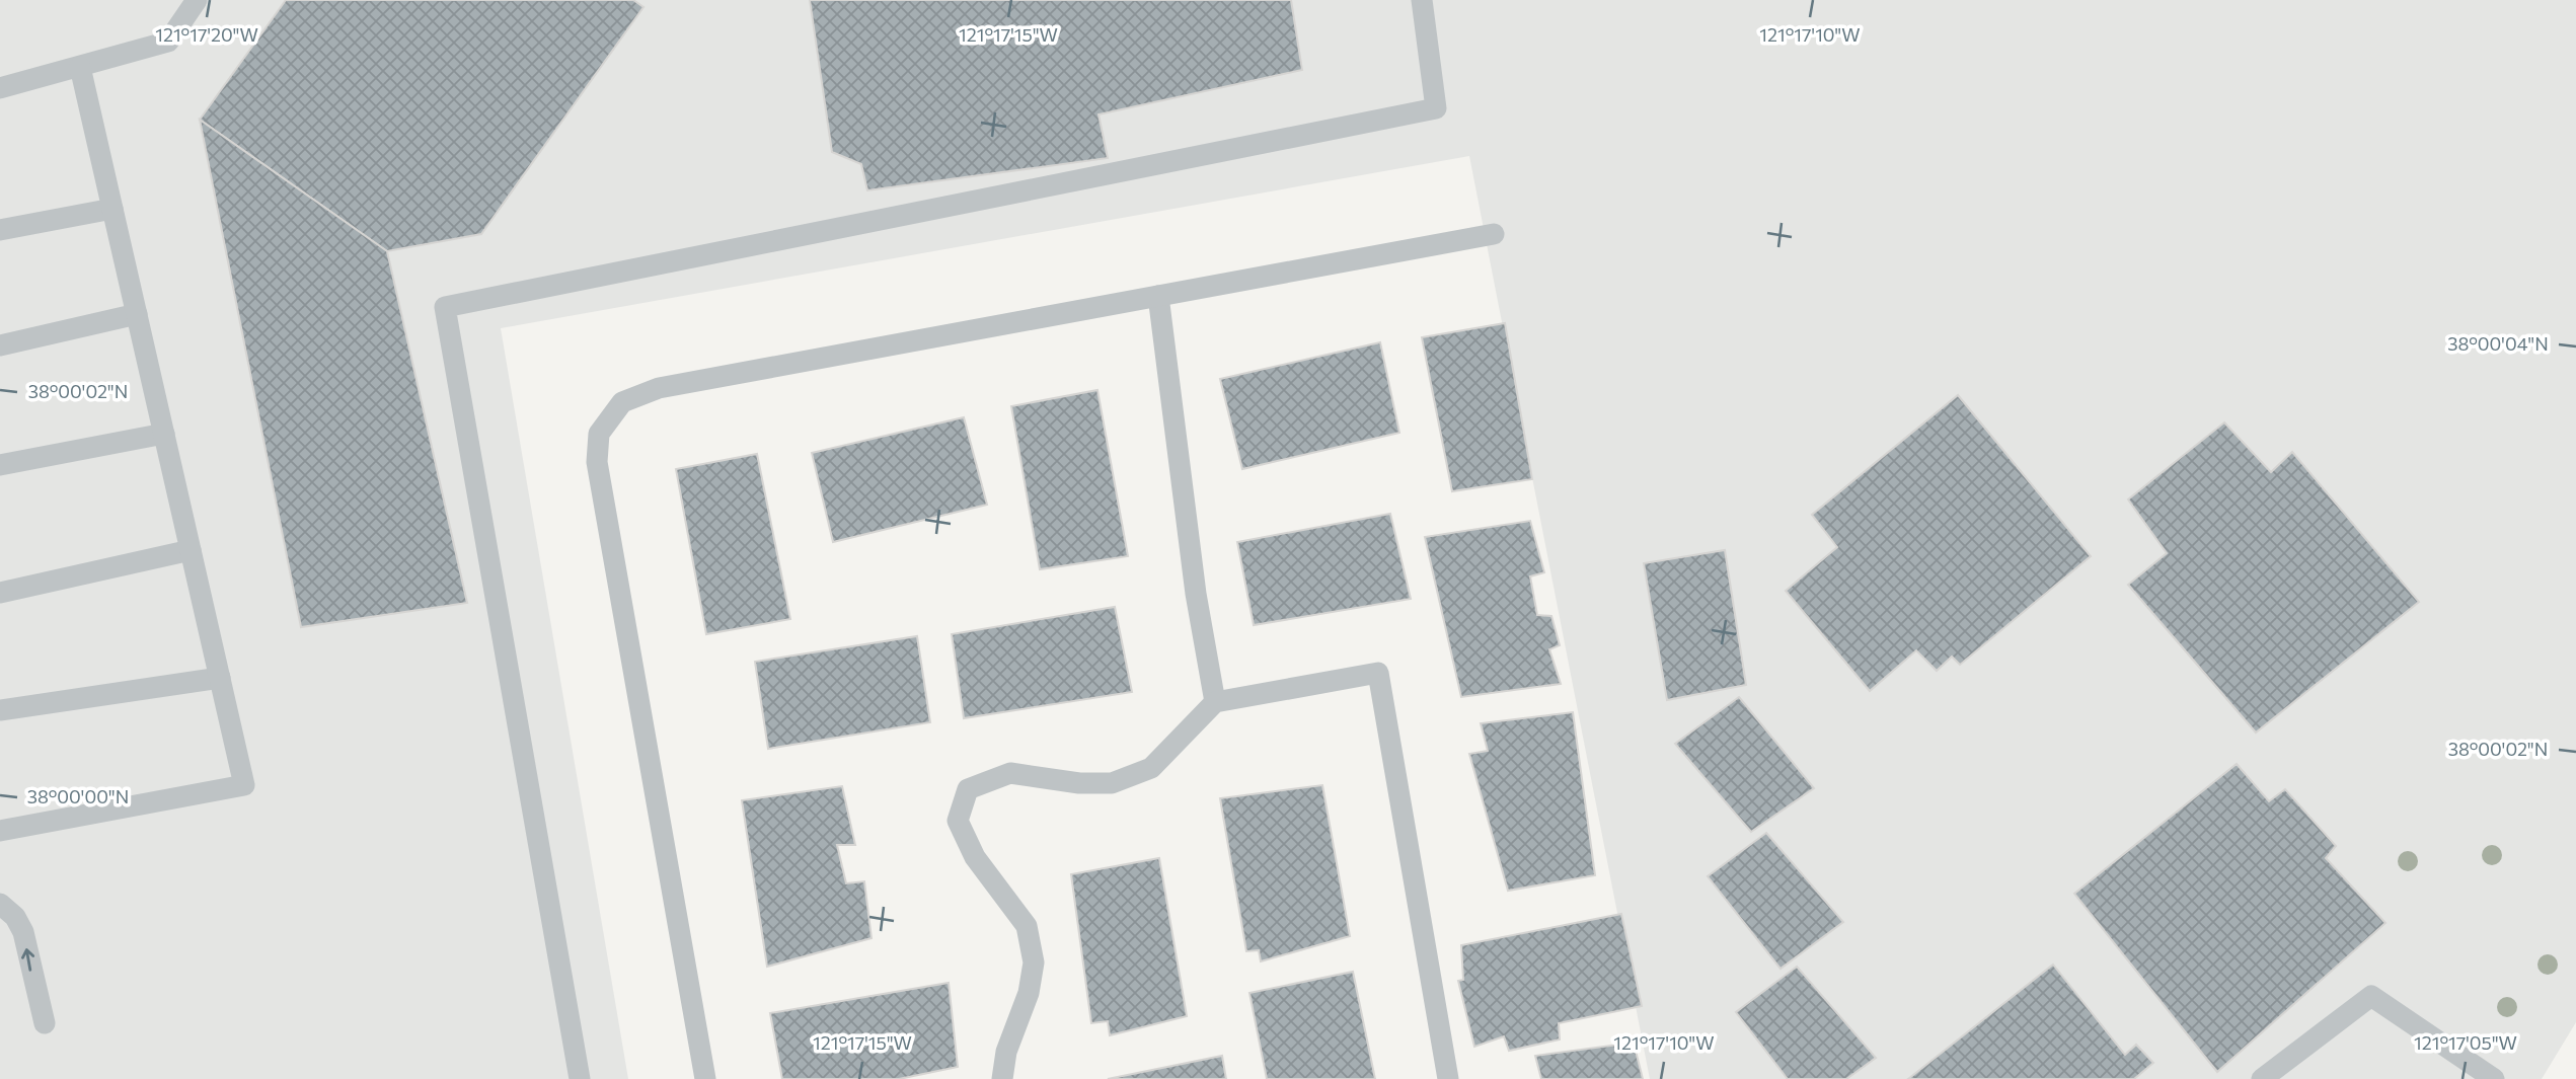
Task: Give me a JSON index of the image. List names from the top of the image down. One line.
{"coordinates":["121°17'20\"W","121°17'15\"W","121°17'10\"W","38°00'04\"N","38°00'02\"N","38°00'00\"N","121°17'05\"W"]}
